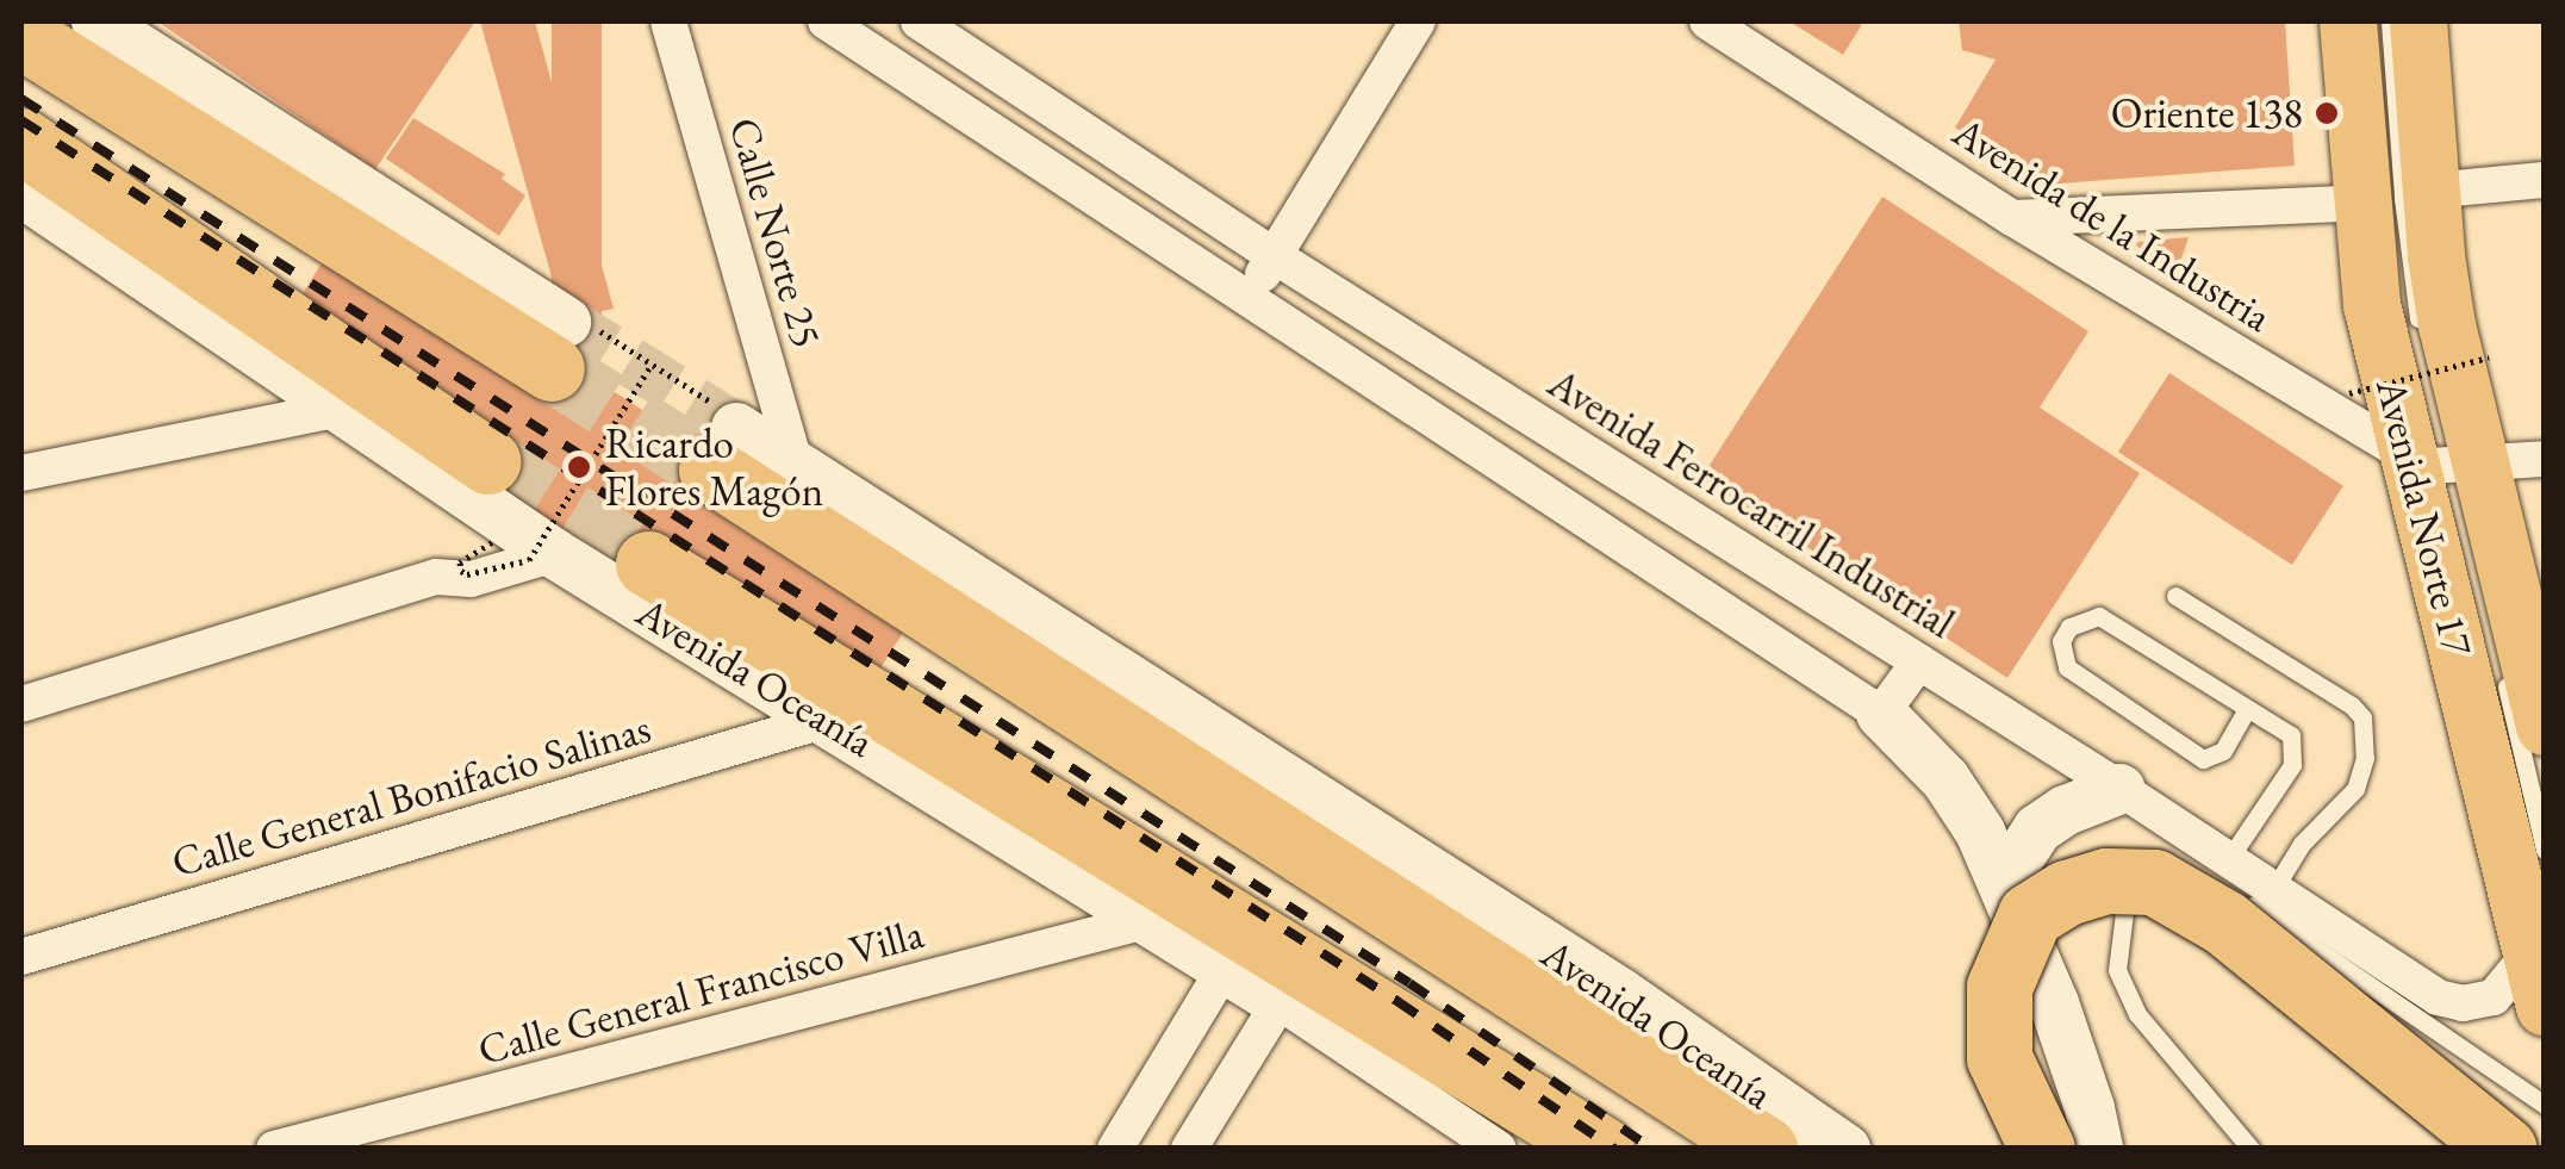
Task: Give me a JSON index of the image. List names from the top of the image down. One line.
{"streets":{"highway":["Avenida Oceanía"],"main road":["Avenida Norte 17"],"street":["Avenida de la Industria","Calle Norte 25","Avenida Ferrocarril Industrial","Calle General Bonifacio Salinas","Calle General Francisco Villa"]},"crossings":[["Avenida de la Industria","Avenida Norte 17"],["Calle Norte 25","Avenida Oceanía"],["Avenida Ferrocarril Industrial","Avenida Norte 17"],["Avenida Oceanía","Calle General Bonifacio Salinas"],["Avenida Oceanía","Calle General Francisco Villa"]],"places":["Oriente 138","Ricardo Flores Magón"]}
